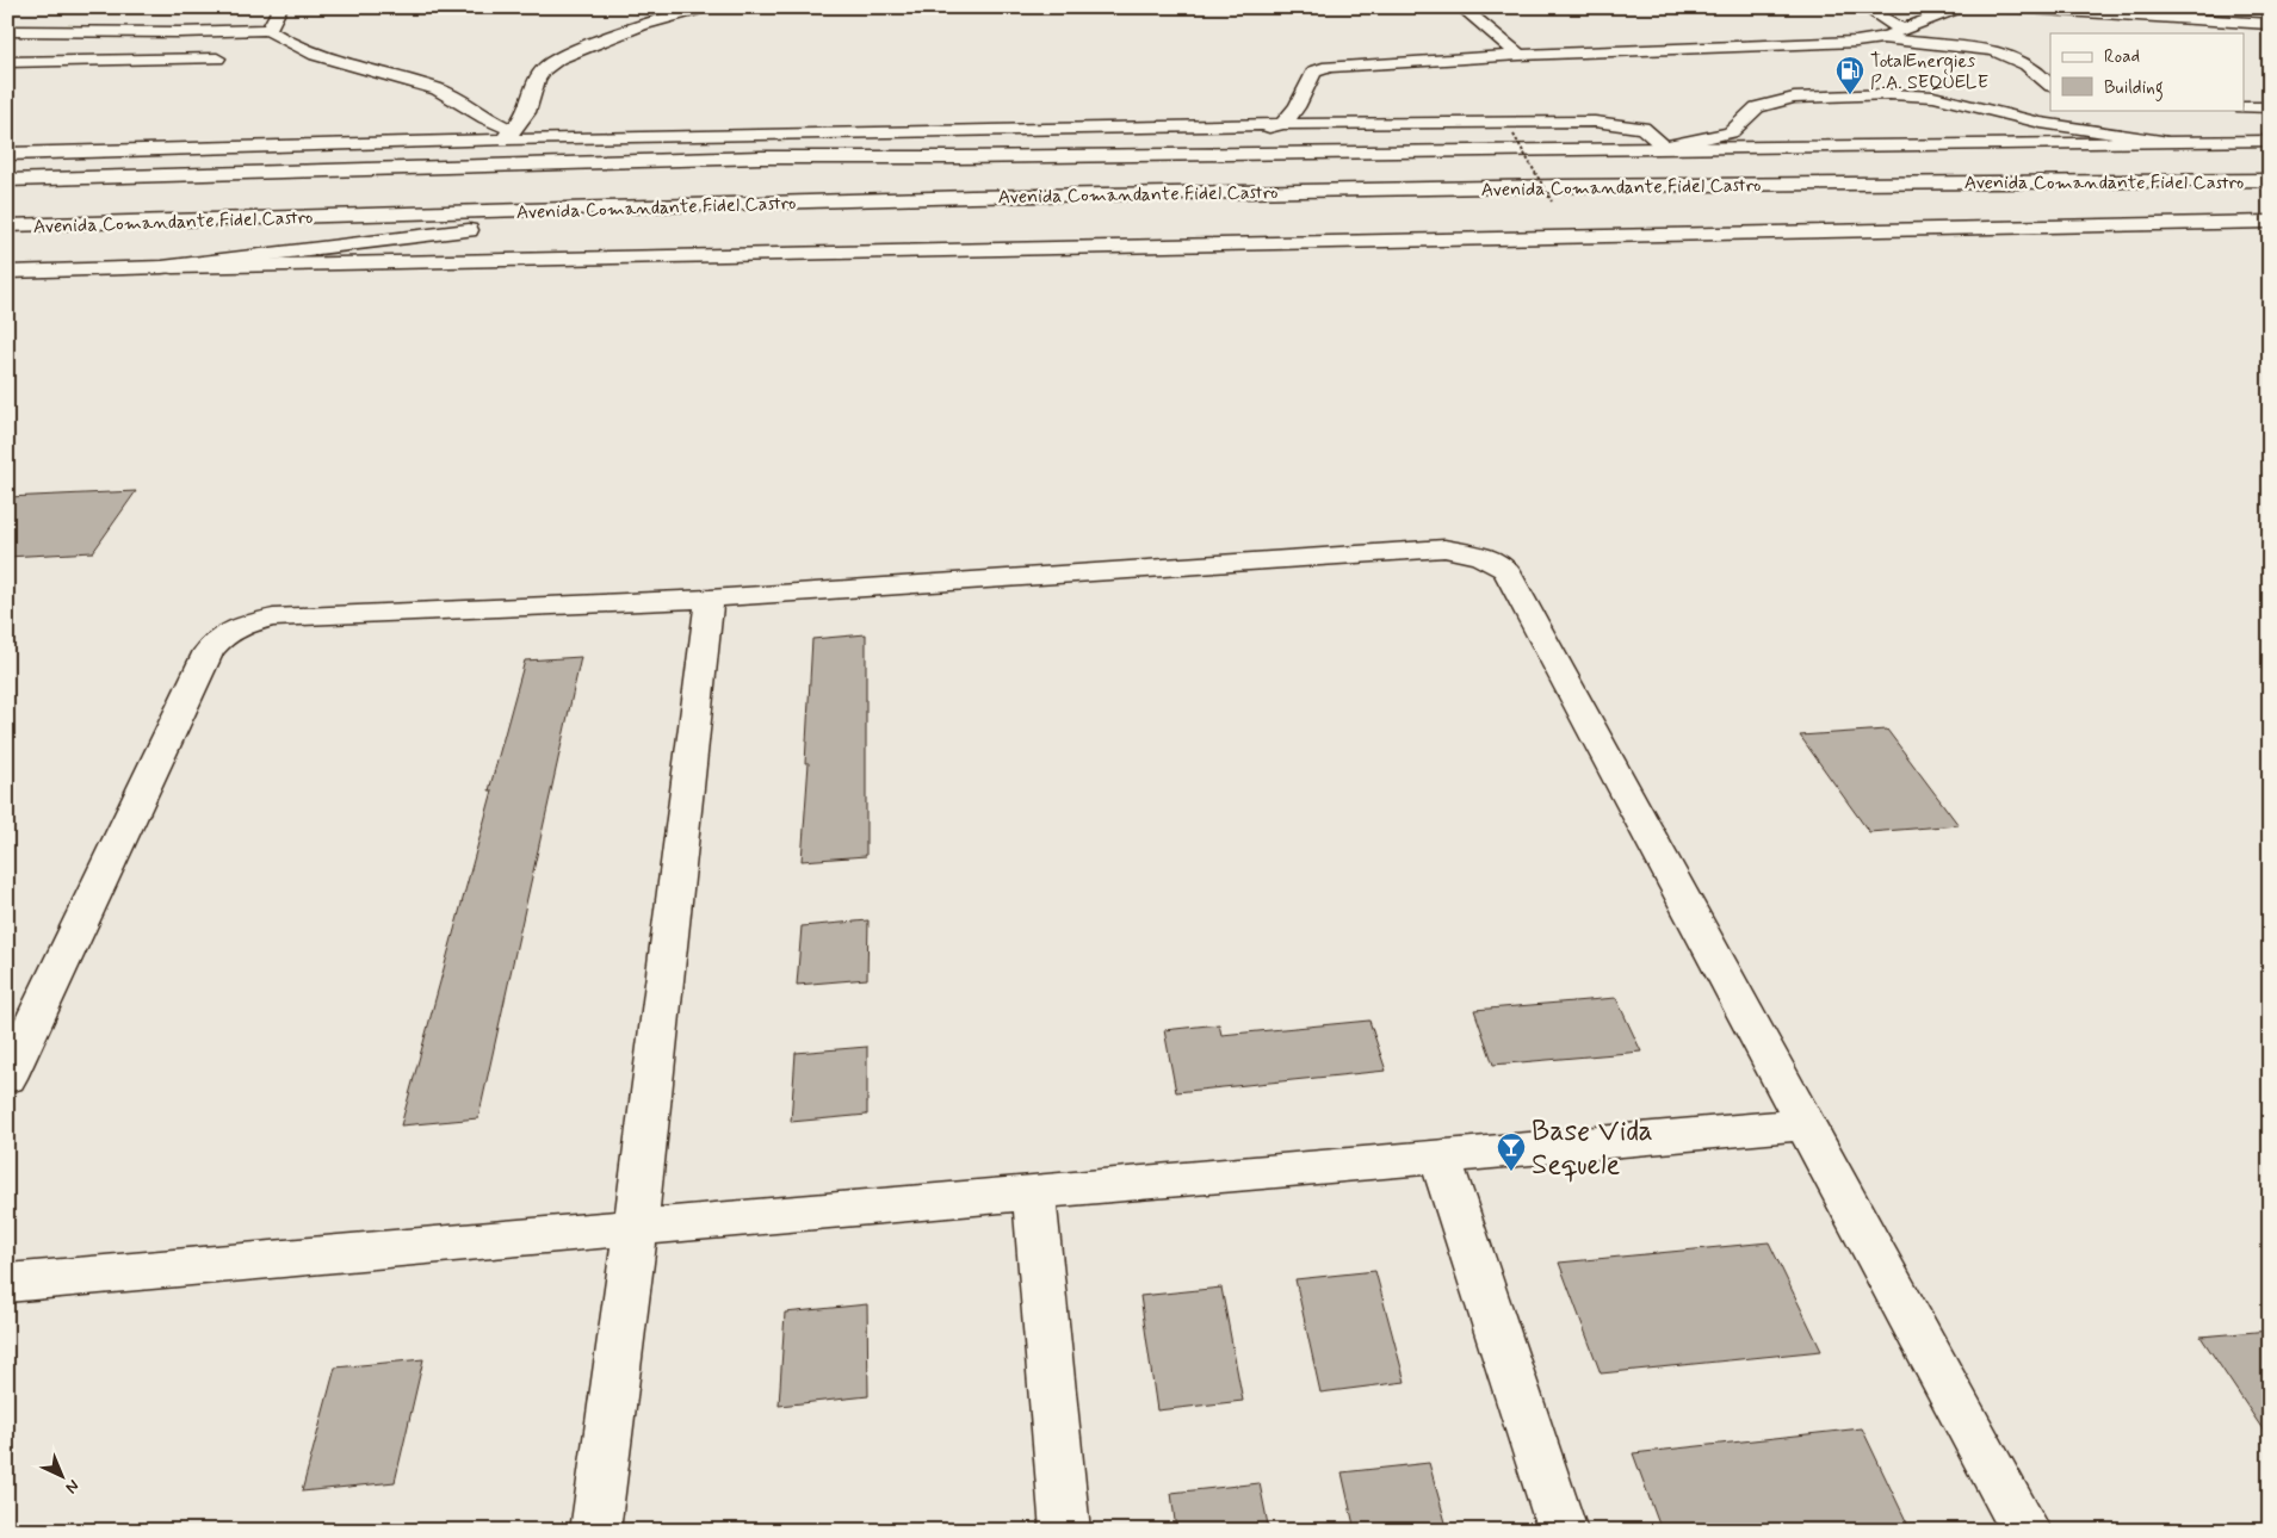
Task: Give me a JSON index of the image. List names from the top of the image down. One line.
{"streets":{"main road":["Avenida Comandante Fidel Castro"]},"places":{"fuel station":["TotalEnergies P.A. SEQUELE"],"bar":["Base Vida Sequele"]},"legend":["Road","Building"],"north":"bottom right"}
